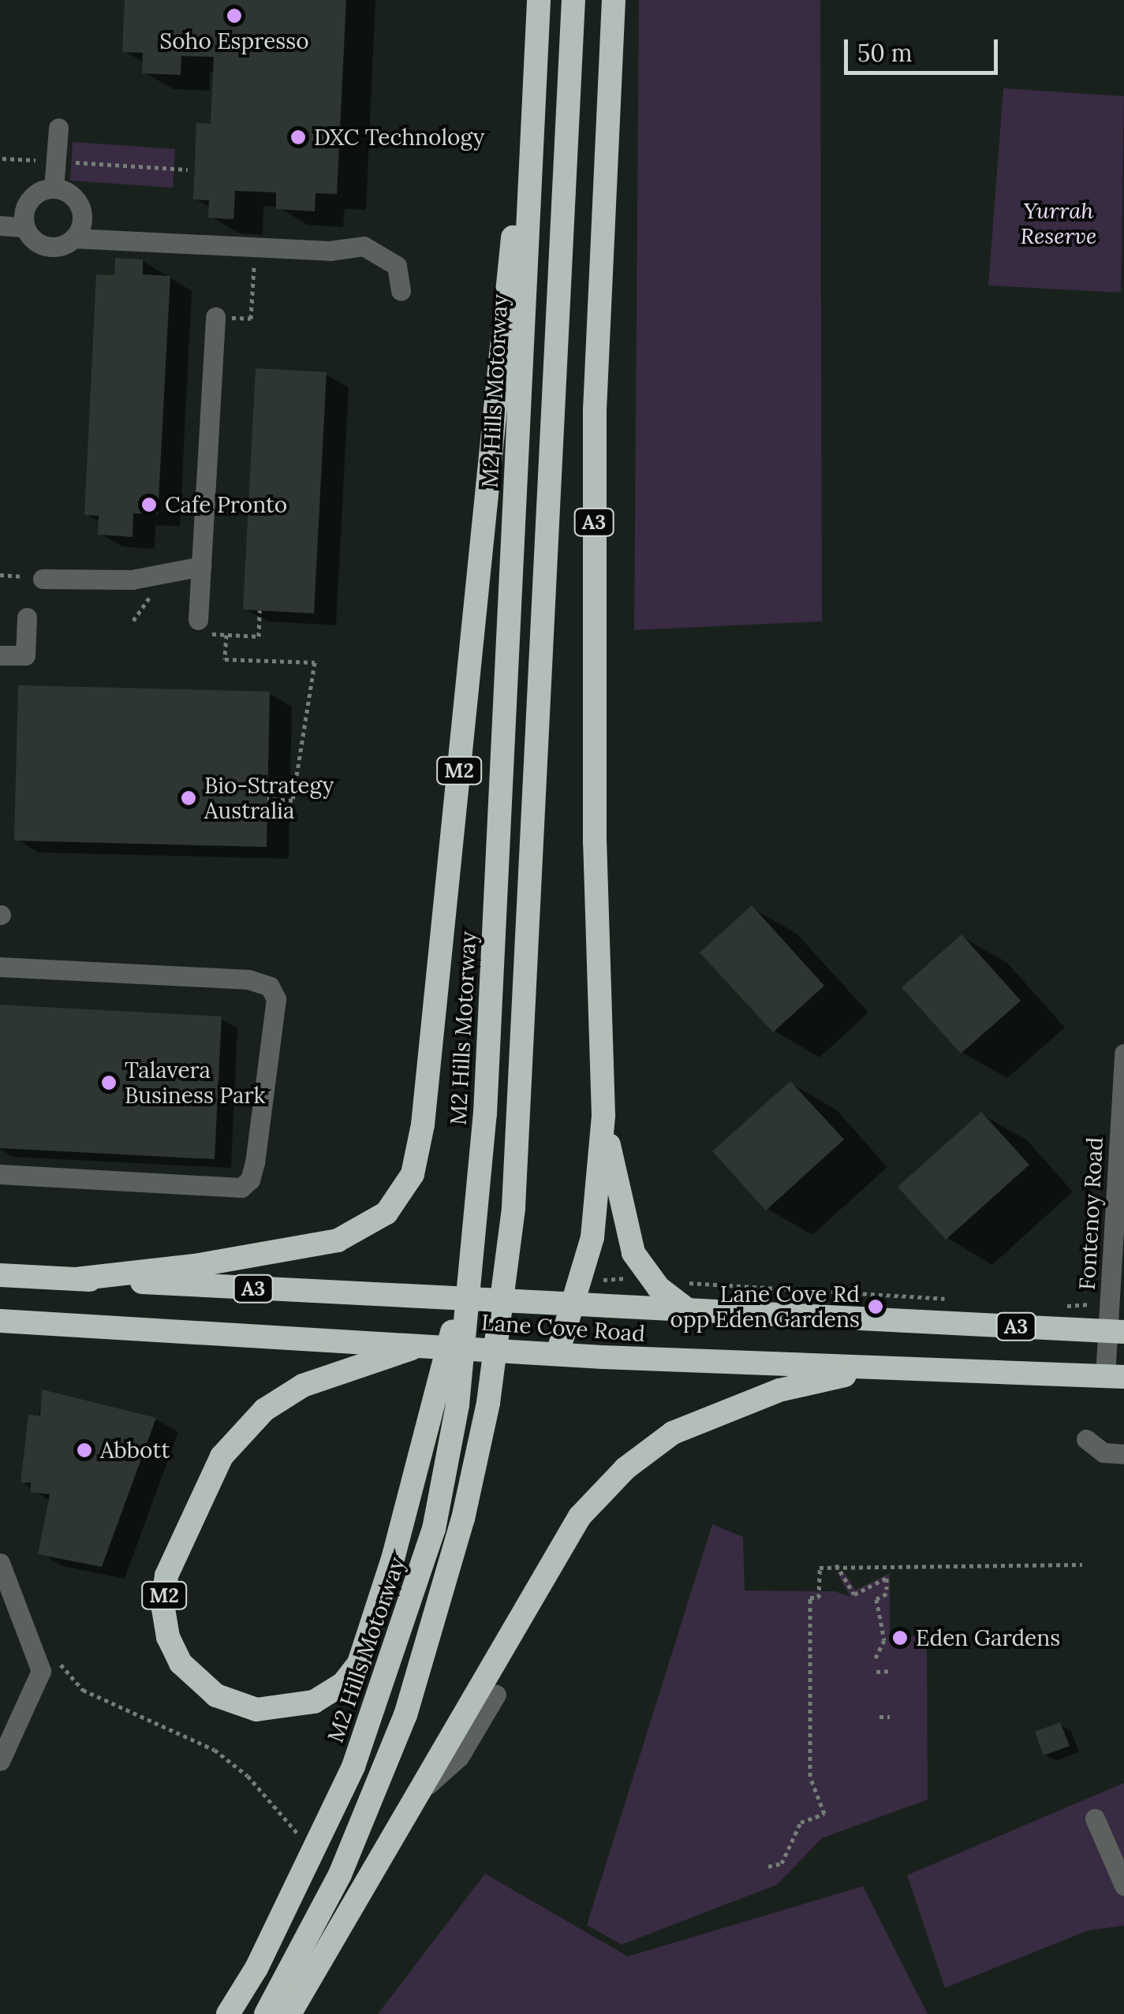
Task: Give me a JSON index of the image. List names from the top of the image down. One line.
{"streets":{"highway":["M2 Hills Motorway","A3","M2","Lane Cove Road"],"street":["Fontenoy Road"]},"crossings":[["M2 Hills Motorway","M2"],["A3","Lane Cove Road"],["M2","Lane Cove Road"],["Fontenoy Road","Lane Cove Road"]],"parks":["Yurrah Reserve"],"places":["Soho Espresso","DXC Technology","Cafe Pronto","Bio-Strategy Australia","Talavera Business Park","Lane Cove Rd opp Eden Gardens","Abbott","Eden Gardens"],"scale_bar":"50 m"}
